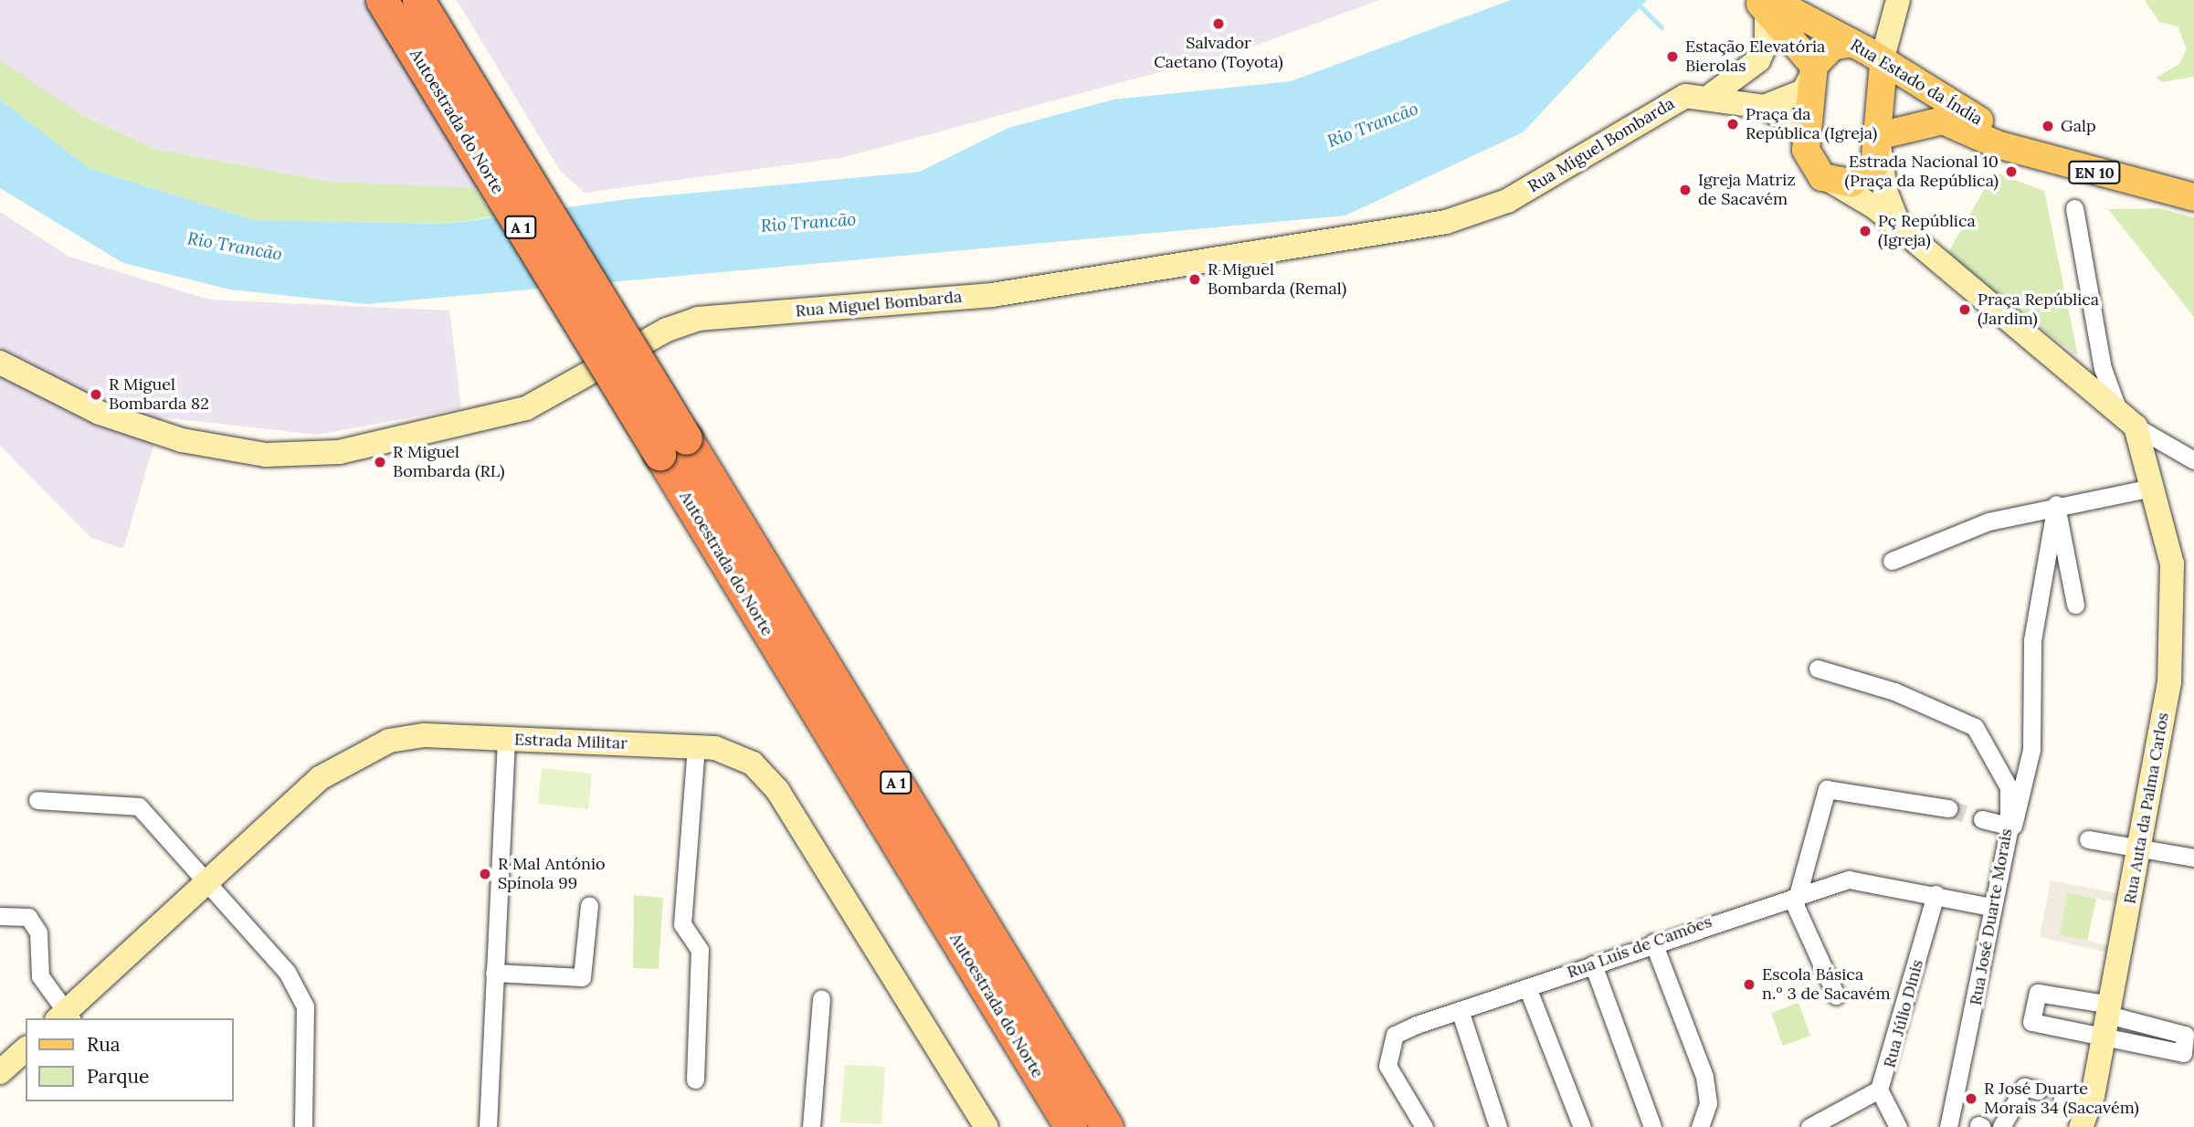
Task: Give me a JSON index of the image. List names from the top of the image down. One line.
{"streets":{"highway":["Autoestrada do Norte","A 1"],"main road":["Rua Estado da Índia","EN 10"],"street":["Rua Miguel Bombarda","Estrada Militar","Rua Auta da Palma Carlos","Rua José Duarte Morais","Rua Luís de Camões","Rua Júlio Dinis"]},"crossings":[["Rua José Duarte Morais","Rua Luís de Camões"],["Rua Luís de Camões","Rua Júlio Dinis"]],"water":["Rio Trancão"],"places":["Salvador Caetano (Toyota)","Estação Elevatória Bierolas","Praça da República (Igreja)","Galp","Estrada Nacional 10 (Praça da República)","Igreja Matriz de Sacavém","Pç República (Igreja)","R Miguel Bombarda (Remal)","Praça República (Jardim)","R Miguel Bombarda 82","R Miguel Bombarda (RL)","R Mal António Spínola 99","Escola Básica n.º 3 de Sacavém","R José Duarte Morais 34 (Sacavém)"],"legend":["Rua","Parque"]}
